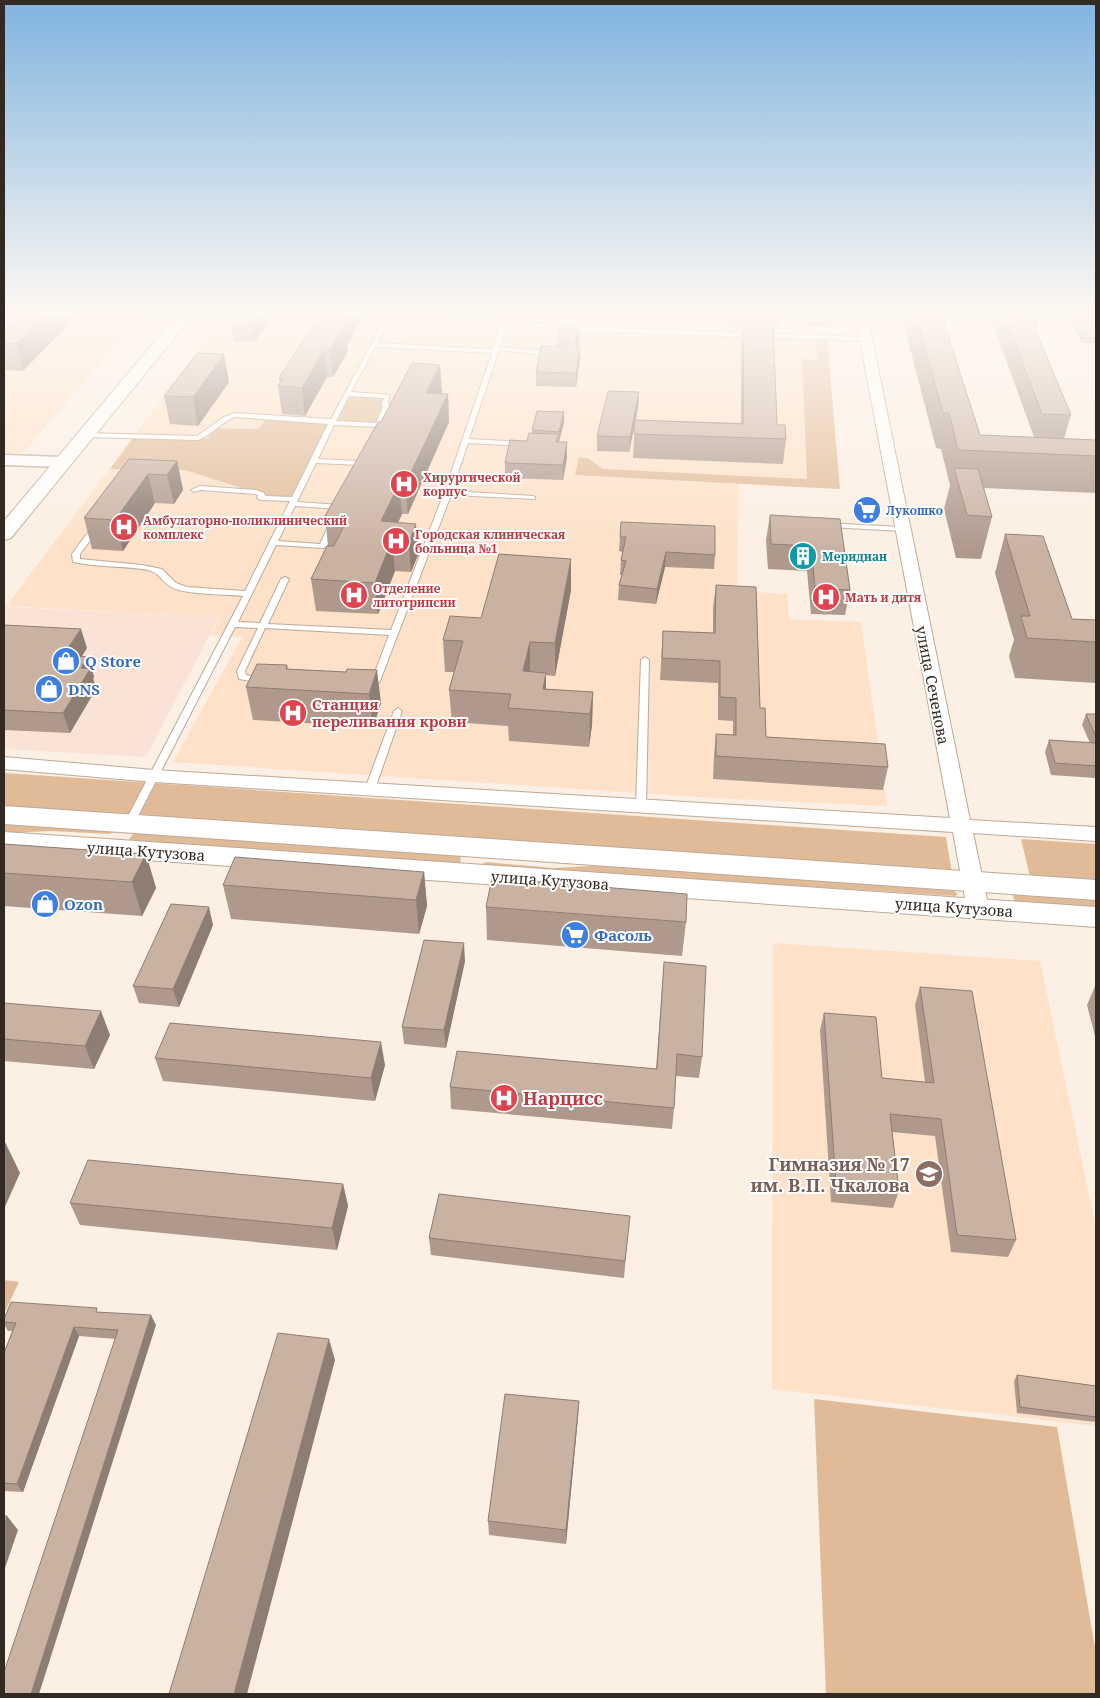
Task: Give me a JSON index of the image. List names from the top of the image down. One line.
{"streets":{"main road":["улица Кутузова"],"street":["улица Сеченова"]},"crossings":[["улица Сеченова","улица Кутузова"]],"places":{"hospital":["Хирургической корпус","Амбулаторно-поликлинический комплекс","Городская клиническая больница №1","Отделение литотрипсии","Мать и дитя","Станция переливания крови","Нарцисс"],"supermarket":["Лукошко","Фасоль"],"building":["Меридиан"],"shop":["Q Store","DNS","Ozon"],"school or university":["Гимназия № 17 им. В.П. Чкалова"]}}
